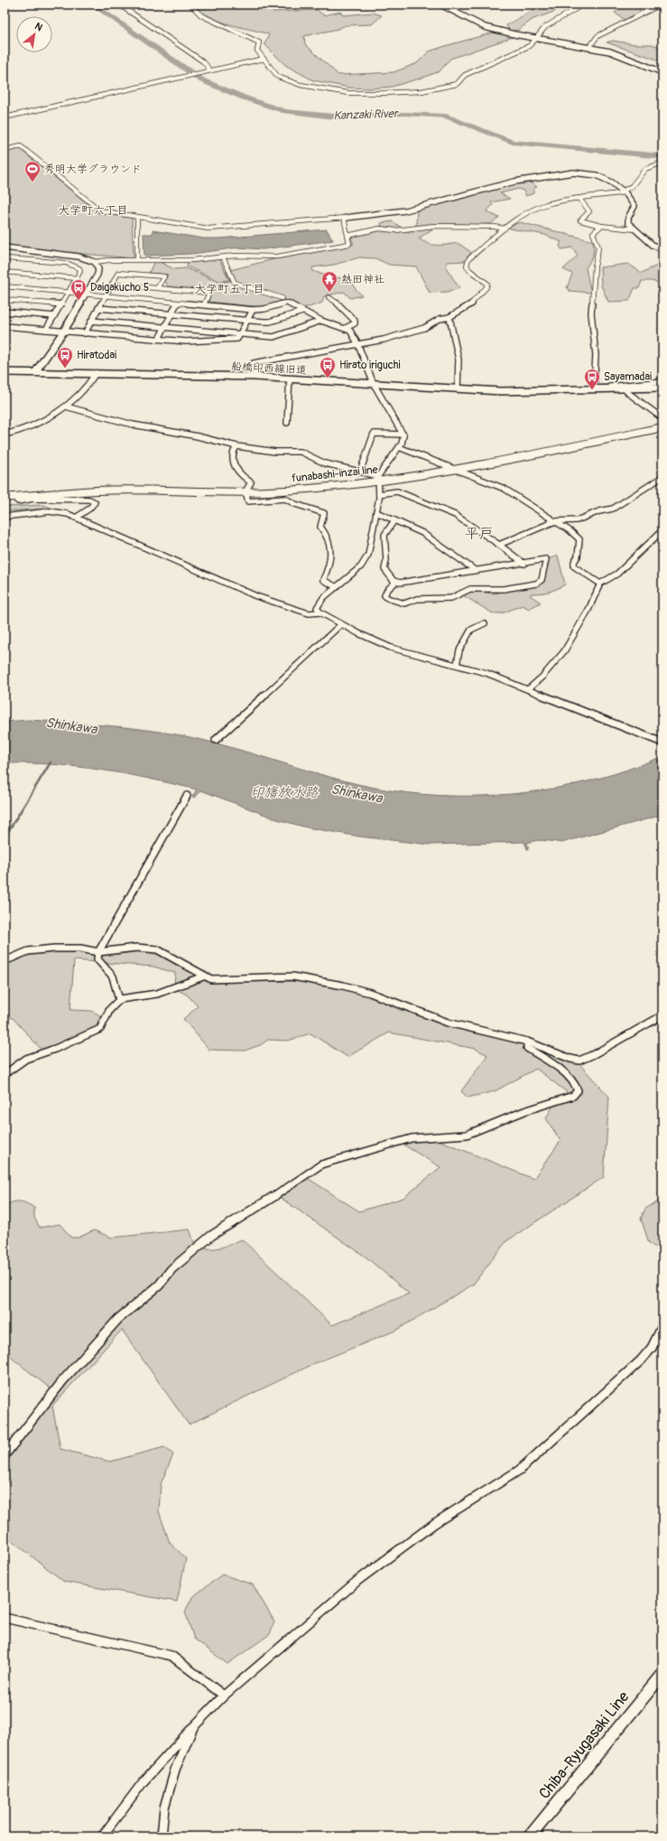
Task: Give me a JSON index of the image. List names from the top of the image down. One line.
{"streets":{"main road":["funabashi-inzai line","Chiba-Ryugasaki Line"],"street":["船橋印西線旧道"]},"districts":["大学町六丁目","大学町五丁目","平戸"],"water":["Kanzaki River","Shinkawa","印旛放水路"],"places":{"sports":["秀明大学グラウンド"],"temple":["熱田神社"],"bus stop":["Daigakucho 5","Hiratodai","Hirato iriguchi","Sayamadai"]},"north":"top right"}
